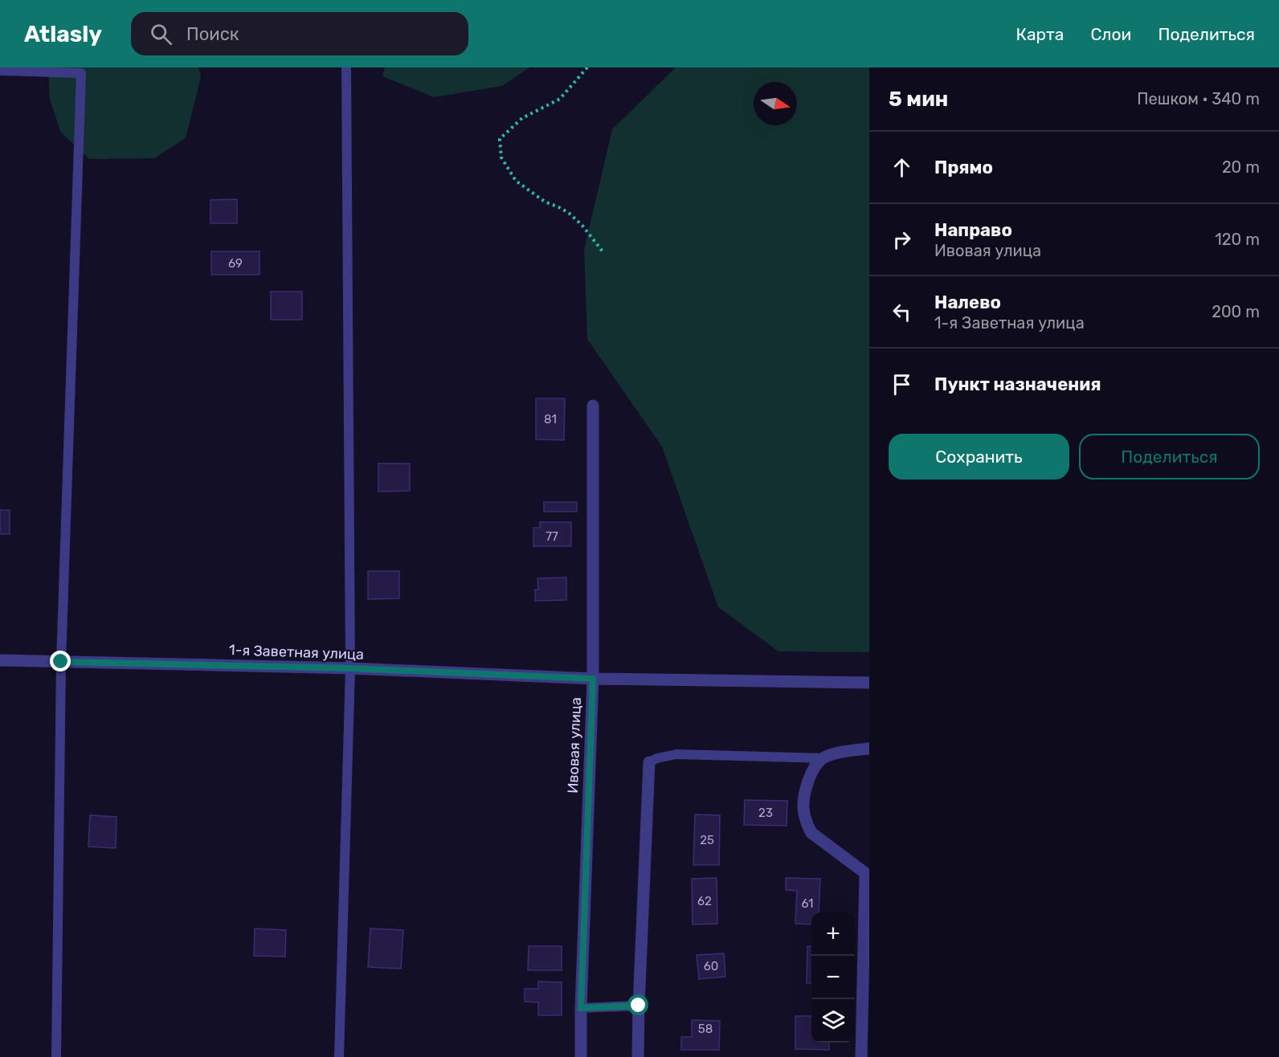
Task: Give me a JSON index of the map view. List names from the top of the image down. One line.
{"streets":{"street":["1-я Заветная улица","Ивовая улица"]},"crossings":[["1-я Заветная улица","Ивовая улица"]],"house_numbers":["69","81","77","23","25","62","61","60","58"],"north":"right","page":{"header":"Atlasly","search":"Поиск","nav":["Карта","Слои","Поделиться"],"heading":["5 мин","Пешком · 340 m"],"list":[["Прямо","20 m"],["Направо","Ивовая улица","120 m"],["Налево","1-я Заветная улица","200 m"],"Пункт назначения"],"buttons":["Сохранить","Поделиться"],"map_buttons":["+","−"]}}
